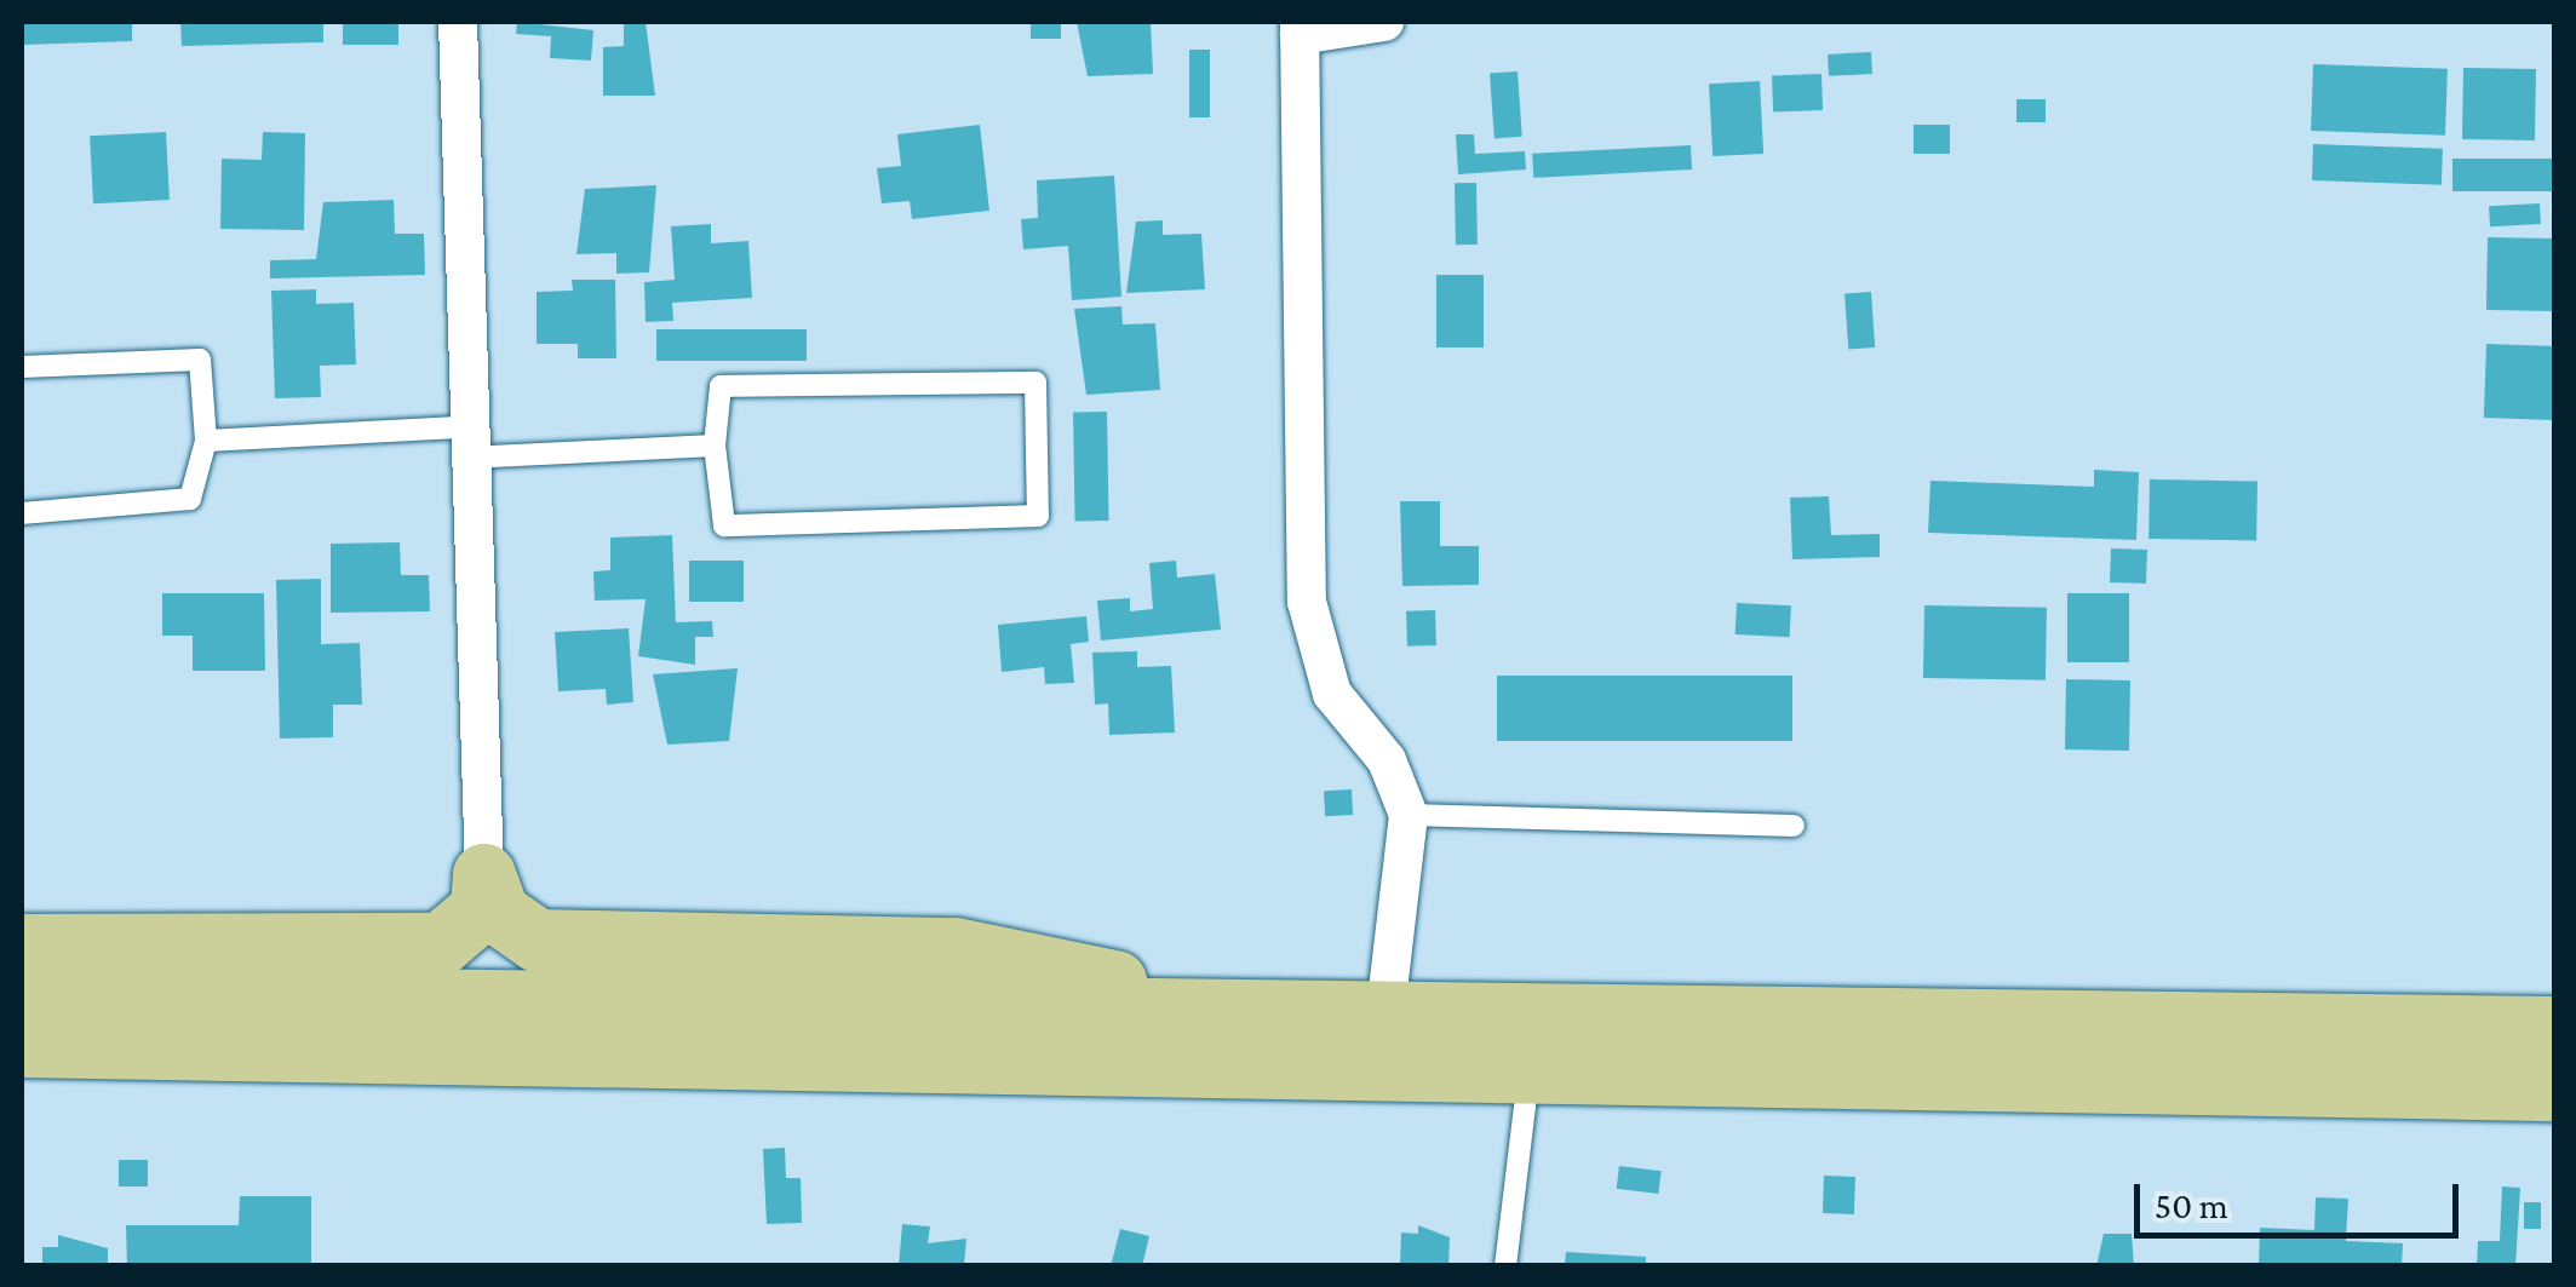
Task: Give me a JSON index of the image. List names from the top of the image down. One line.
{"scale_bar":"50 m"}
